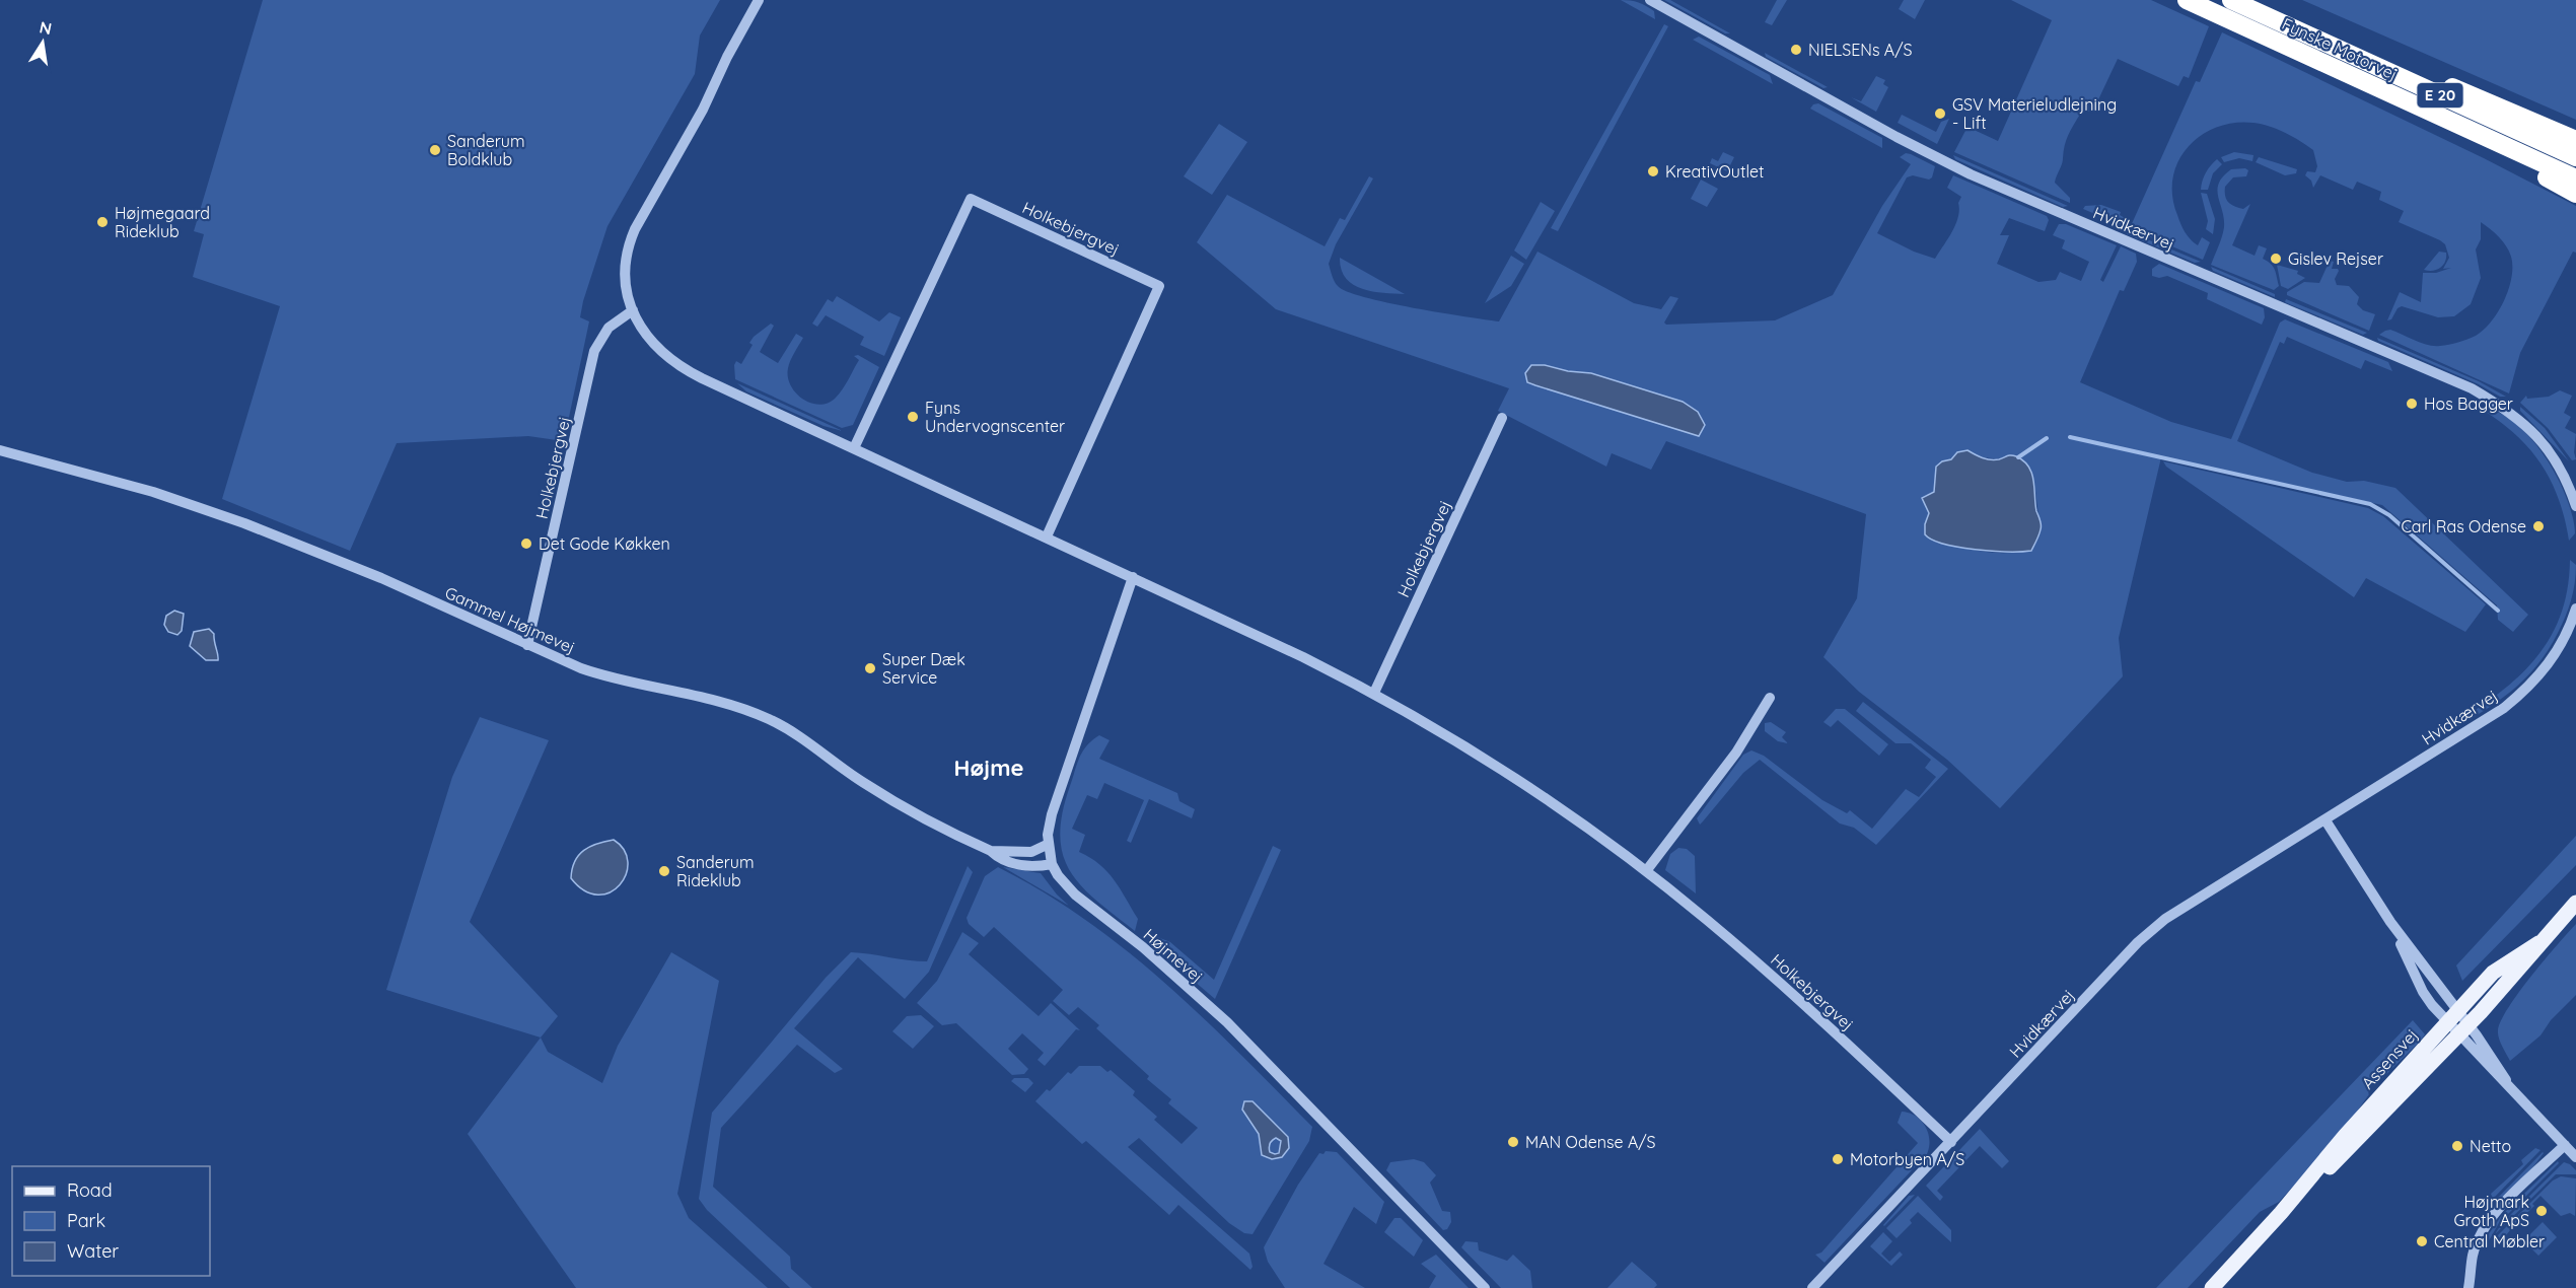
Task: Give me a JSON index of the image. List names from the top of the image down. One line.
{"streets":{"highway":["Fynske Motorvej","E 20"],"main road":["Assensvej"],"street":["Holkebjergvej","Hvidkærvej","Gammel Højmevej","Højmevej"]},"crossings":[["Holkebjergvej","Hvidkærvej"],["Holkebjergvej","Gammel Højmevej"],["Holkebjergvej","Højmevej"],["Gammel Højmevej","Højmevej"]],"districts":["Højme"],"places":["NIELSENs A/S","GSV Materieludlejning - Lift","Sanderum Boldklub","KreativOutlet","Højmegaard Rideklub","Gislev Rejser","Hos Bagger","Fyns Undervognscenter","Carl Ras Odense","Det Gode Køkken","Super Dæk Service","Sanderum Rideklub","MAN Odense A/S","Netto","Motorbyen A/S","Højmark Groth ApS","Central Møbler"],"legend":["Road","Park","Water"],"north":"top"}
